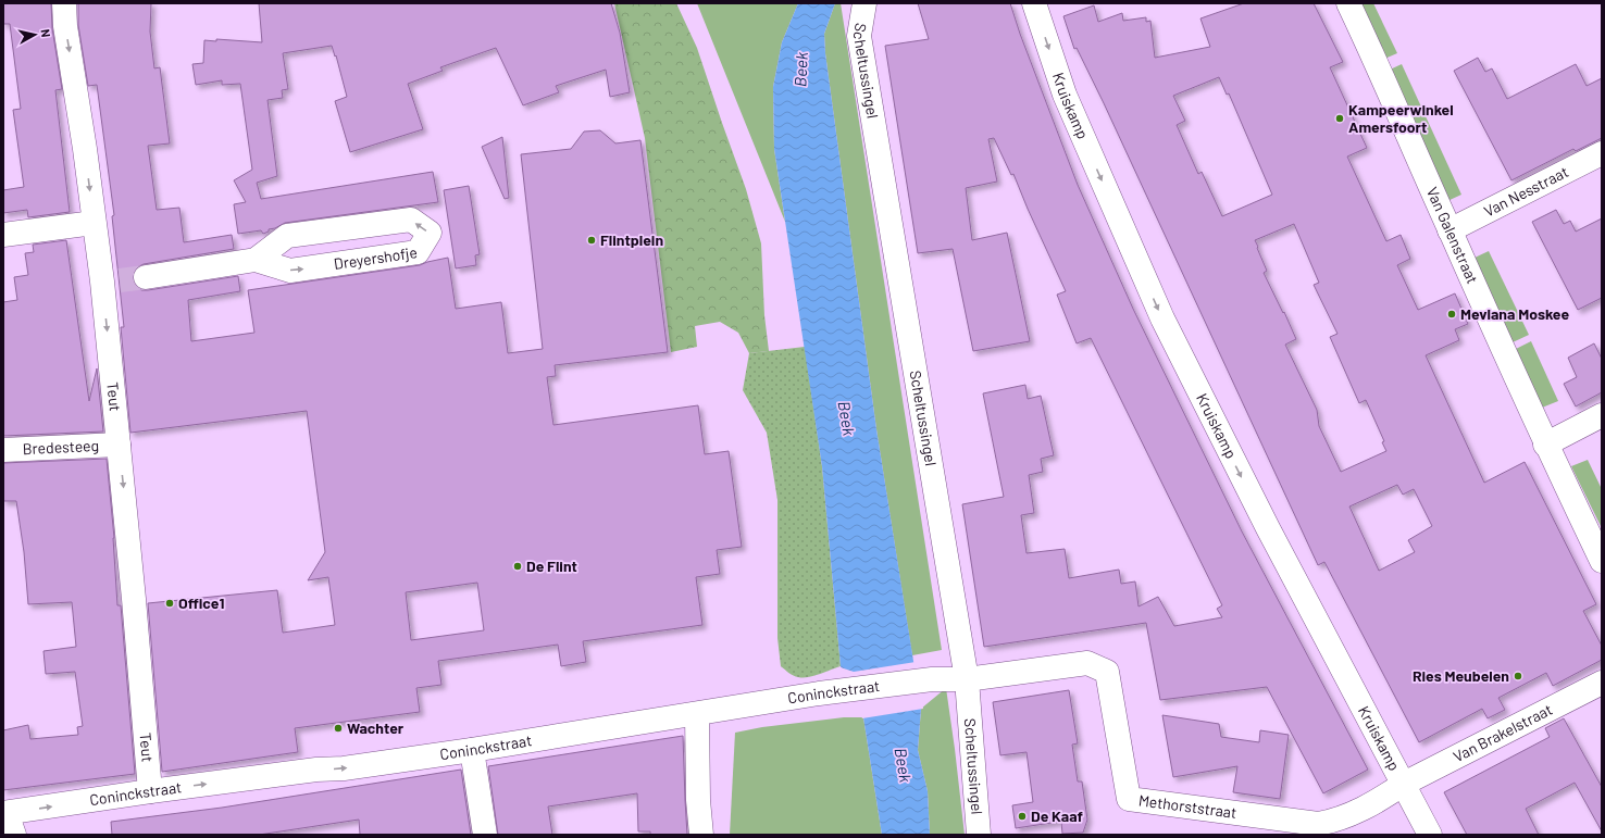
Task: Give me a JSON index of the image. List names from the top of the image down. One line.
{"streets":{"street":["Scheltussingel","Kruiskamp","Van Nesstraat","Van Galenstraat","Dreyershofje","Teut","Bredesteeg","Coninckstraat","Van Brakelstraat","Methorststraat"]},"crossings":[["Scheltussingel","Coninckstraat"],["Scheltussingel","Methorststraat"],["Kruiskamp","Van Brakelstraat"],["Kruiskamp","Methorststraat"],["Van Nesstraat","Van Galenstraat"],["Teut","Bredesteeg"],["Teut","Coninckstraat"],["Coninckstraat","Methorststraat"],["Van Brakelstraat","Methorststraat"]],"one_way":["Kruiskamp","Teut","Coninckstraat"],"water":["Beek"],"places":["Kampeerwinkel Amersfoort","Flintplein","Mevlana Moskee","De Flint","Office1","Ries Meubelen","Wachter","De Kaaf"],"north":"right"}
